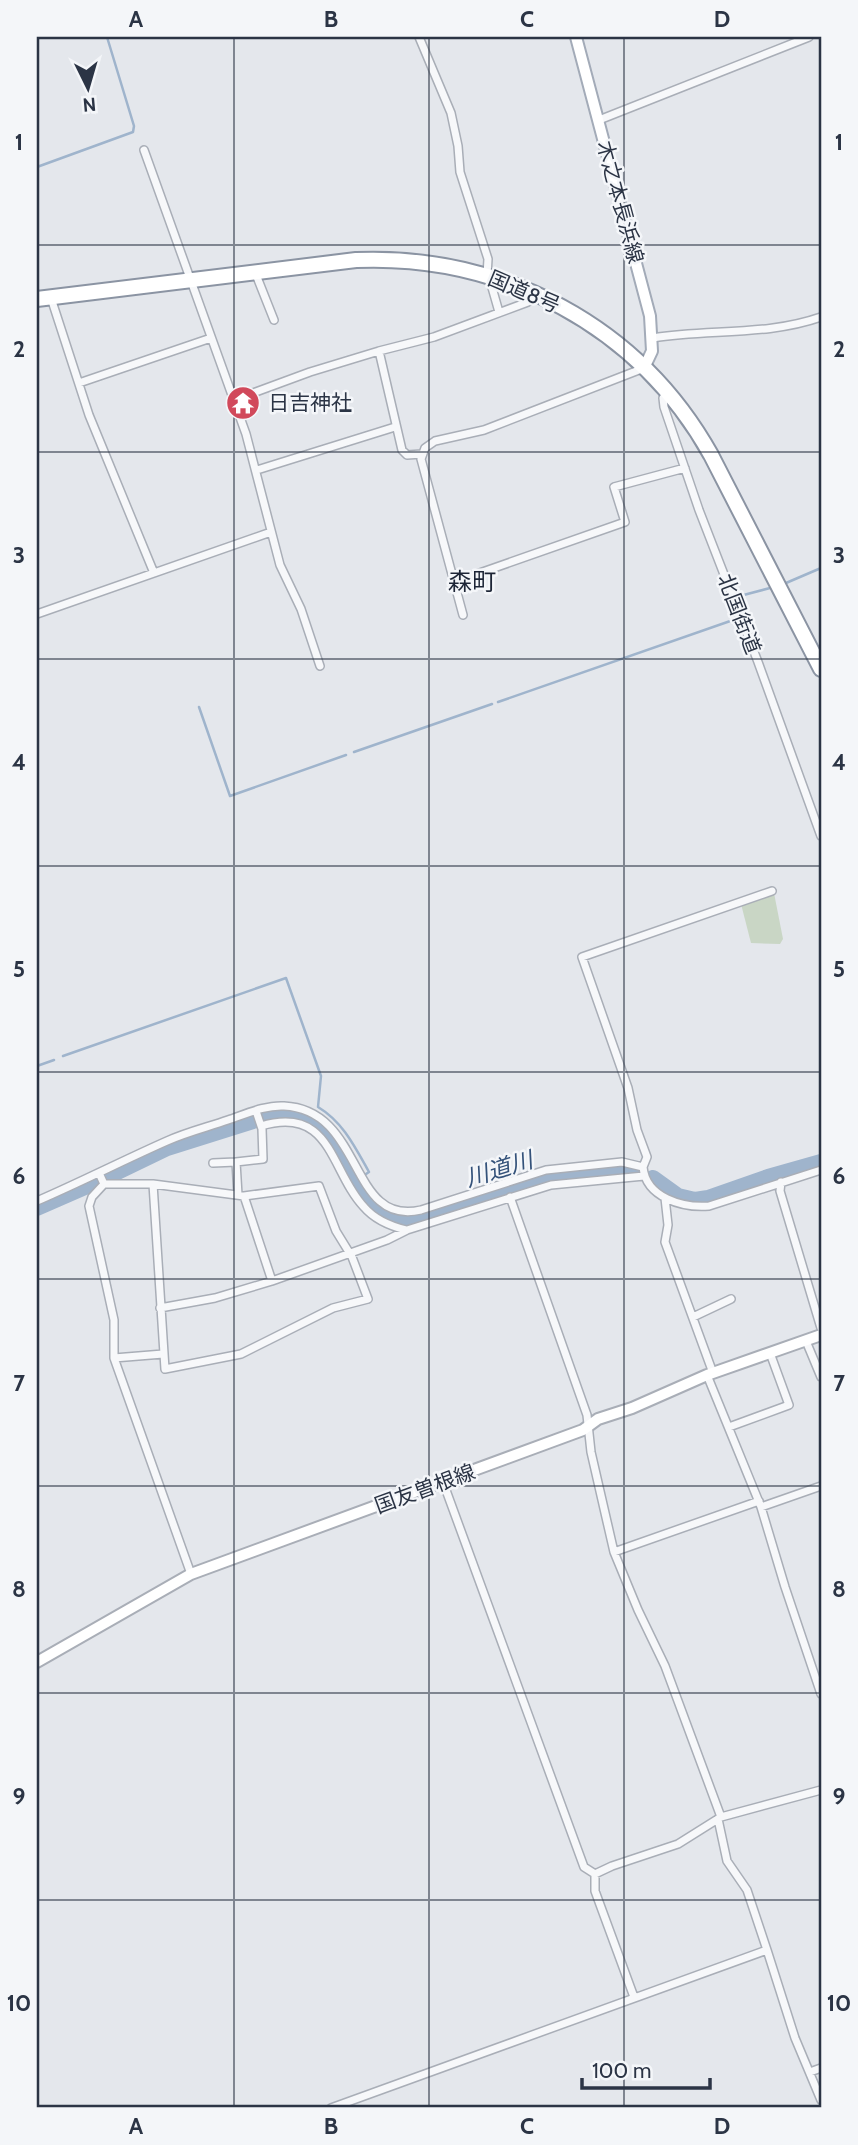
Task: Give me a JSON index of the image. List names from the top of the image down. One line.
{"streets":{"highway":["国道8号"],"main road":["木之本長浜線","国友曽根線"],"street":["北国街道"]},"crossings":[["木之本長浜線","国道8号"],["国道8号","北国街道"]],"districts":["森町"],"water":["川道川"],"places":{"temple":["日吉神社"]},"scale_bar":"100 m","north":"bottom","grid":{"columns":["A","B","C","D"],"rows":["1","2","3","4","5","6","7","8","9","10"]}}
